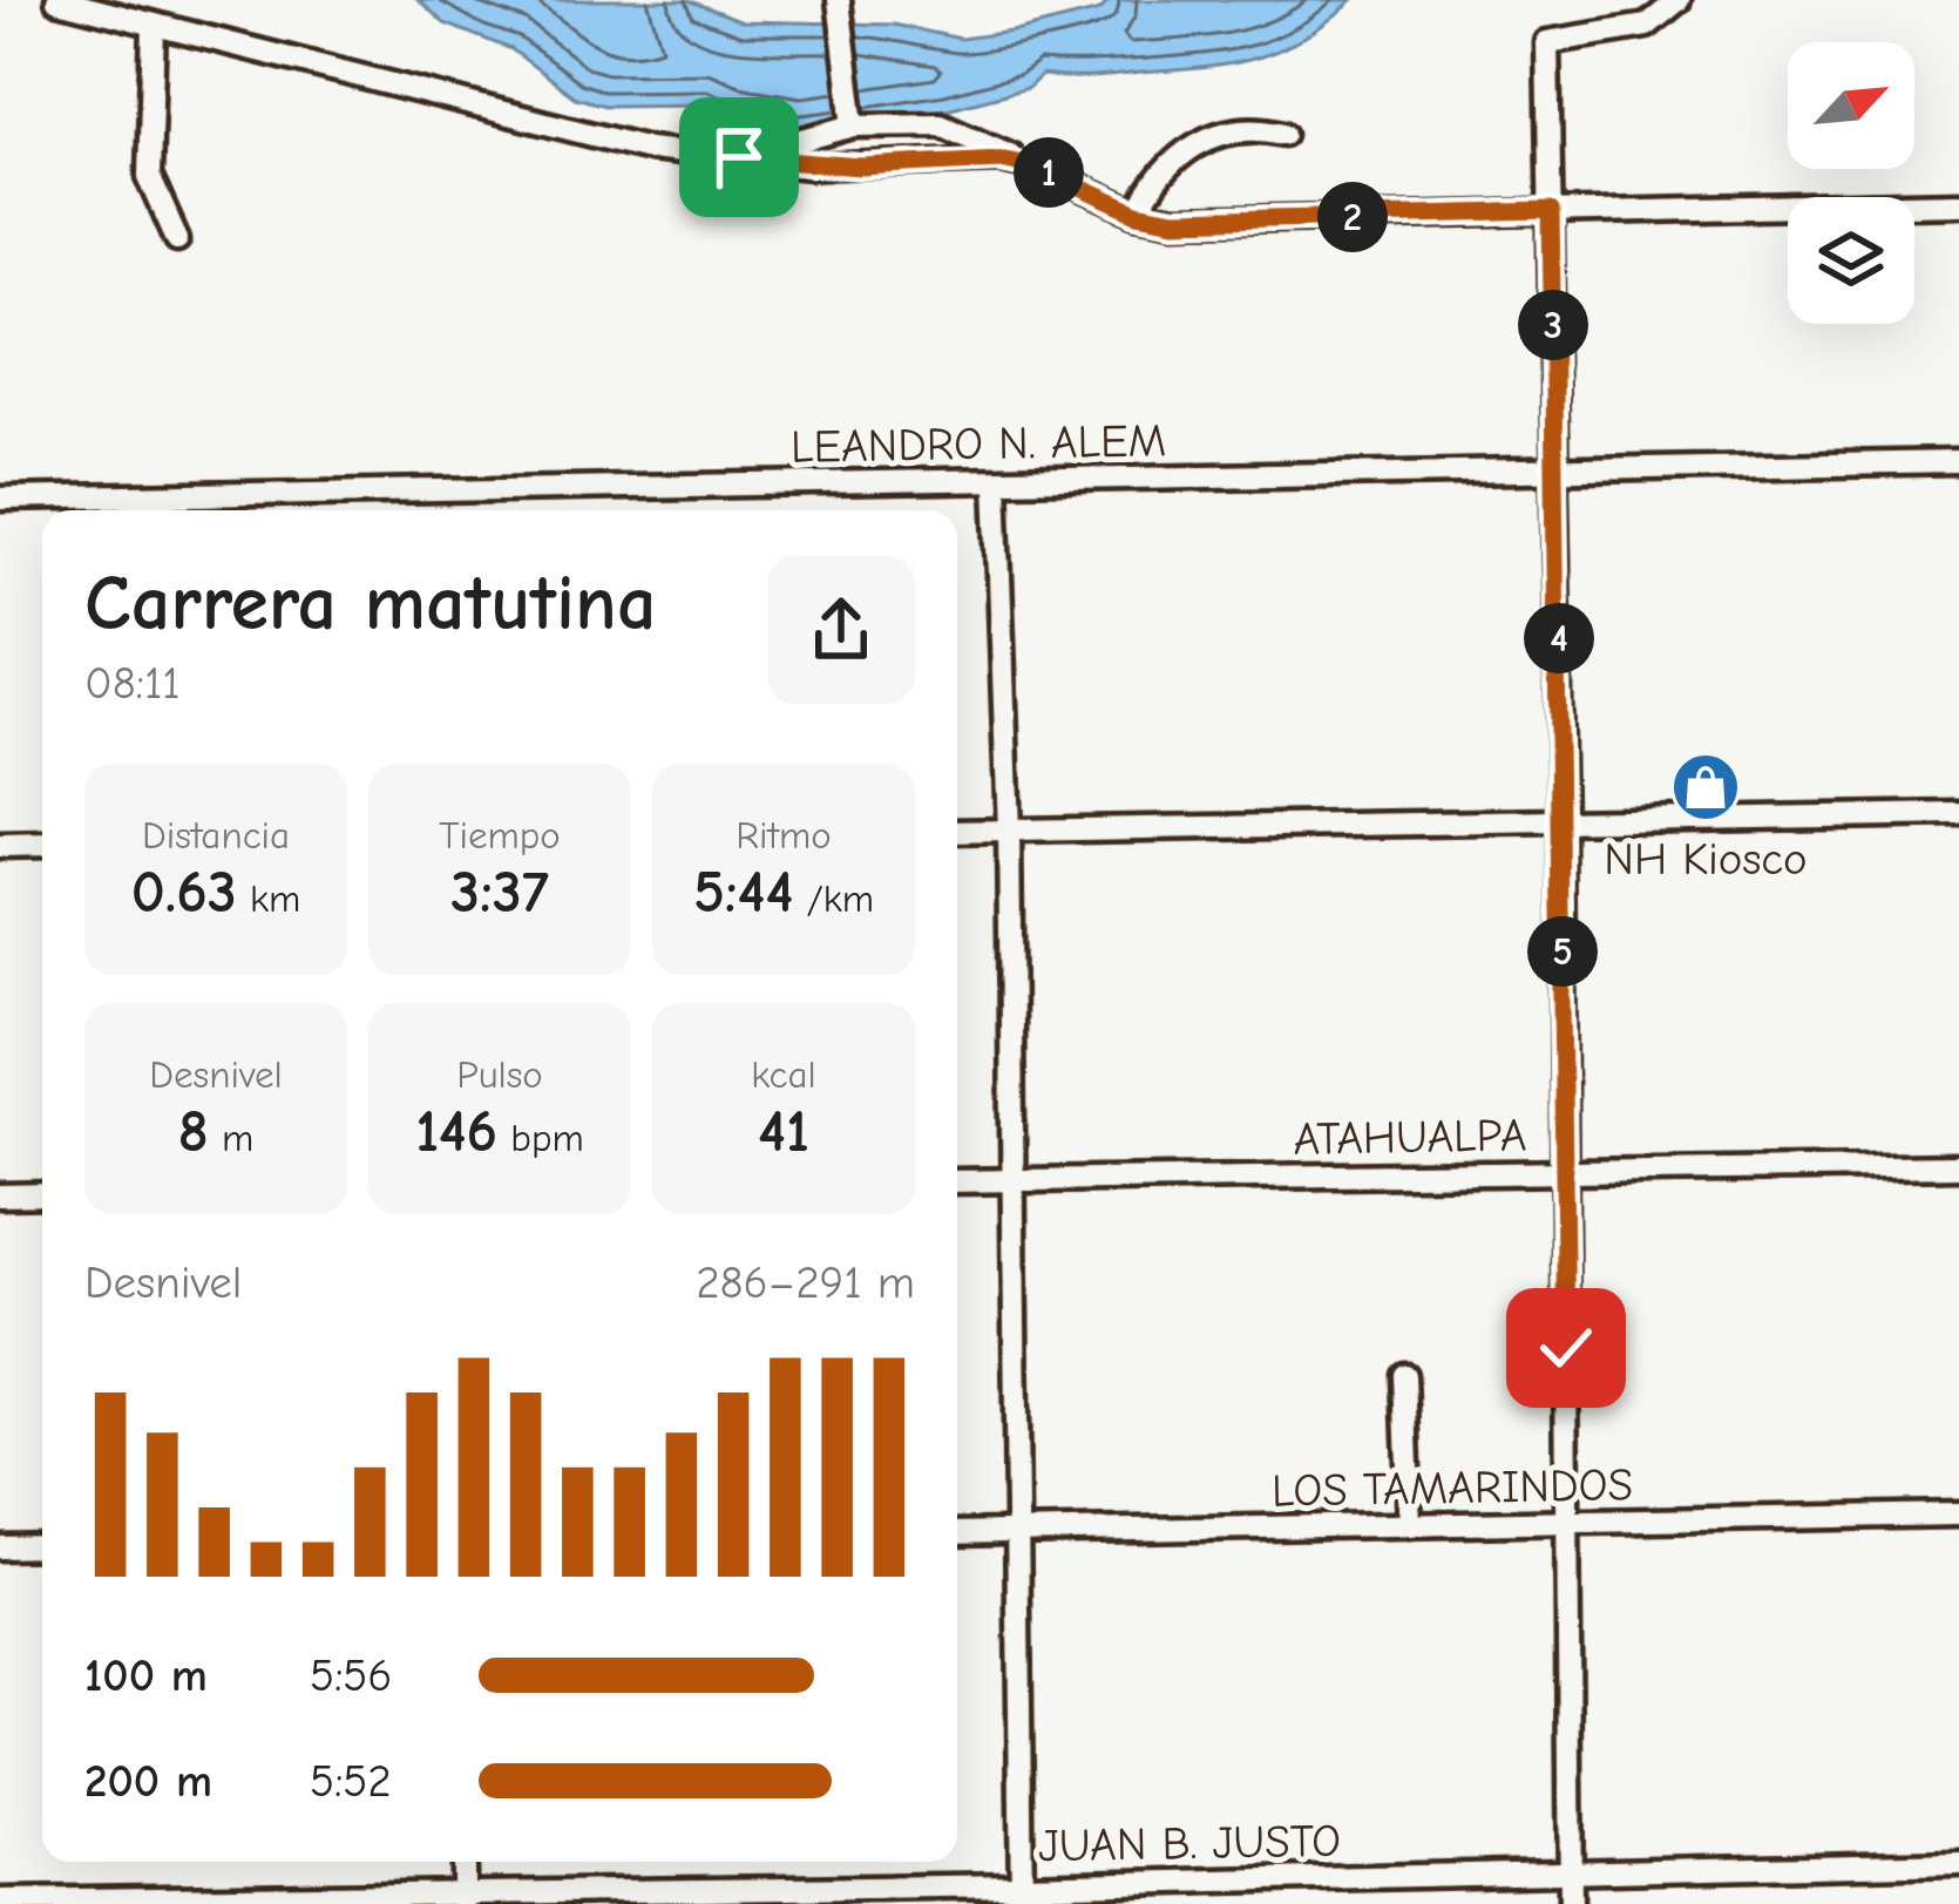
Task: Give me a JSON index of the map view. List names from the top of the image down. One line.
{"streets":{"street":["LEANDRO N. ALEM","ATAHUALPA","LOS TAMARINDOS","JUAN B. JUSTO"]},"places":{"shop":["NH Kiosco"]},"north":"top right","page":{"pins":["1","2","3","4","5"],"heading":["Carrera matutina","08:11"],"stats":[["Distancia","0.63 km"],["Tiempo","3:37"],["Ritmo","5:44 /km"],["Desnivel","8 m"],["Pulso","146 bpm"],["kcal","41"]],"chart":["Desnivel","286–291 m"],"list":[{"name":"100 m","note":"5:56"},{"name":"200 m","note":"5:52"}]}}
